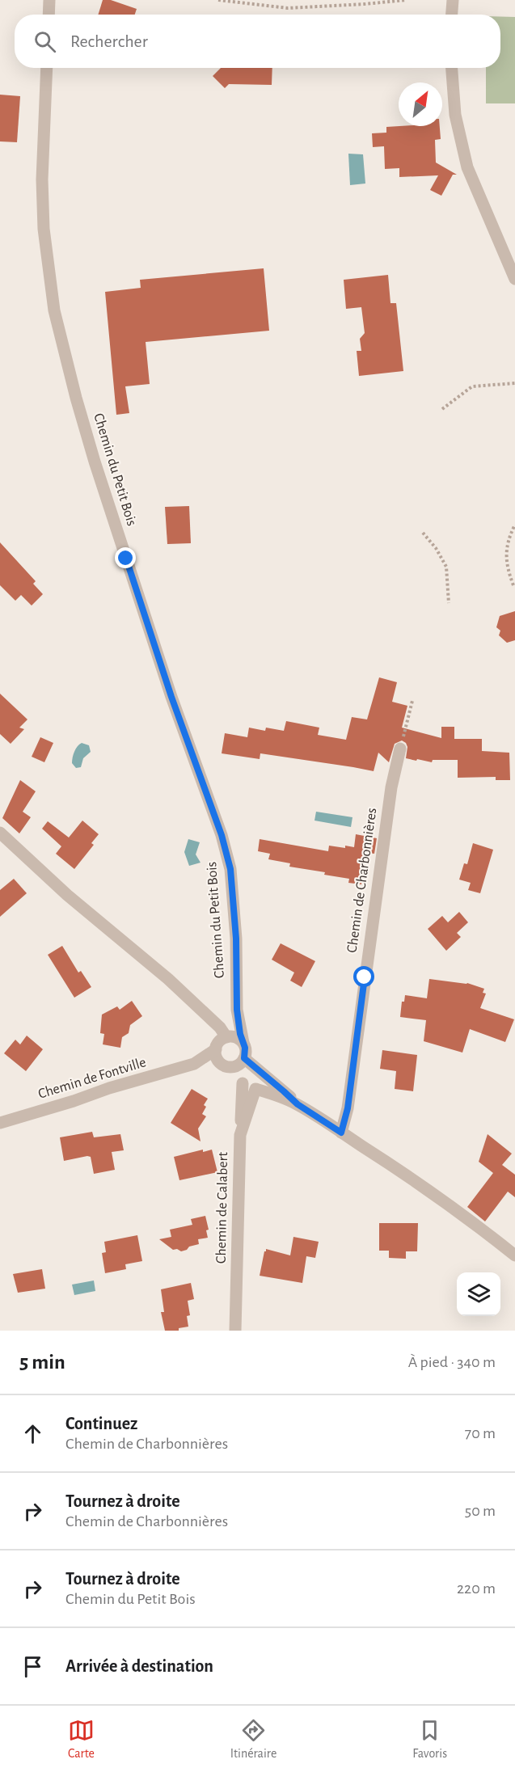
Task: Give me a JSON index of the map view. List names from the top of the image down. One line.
{"streets":{"street":["Chemin du Petit Bois","Chemin de Charbonnières","Chemin de Fontville","Chemin de Calabert"]},"crossings":[["Chemin du Petit Bois","Chemin de Fontville"]],"north":"top right","page":{"search":"Rechercher","heading":["5 min","À pied · 340 m"],"list":[["Continuez","Chemin de Charbonnières","70 m"],["Tournez à droite","Chemin de Charbonnières","50 m"],["Tournez à droite","Chemin du Petit Bois","220 m"],"Arrivée à destination"],"nav":["Carte","Itinéraire","Favoris"]}}
